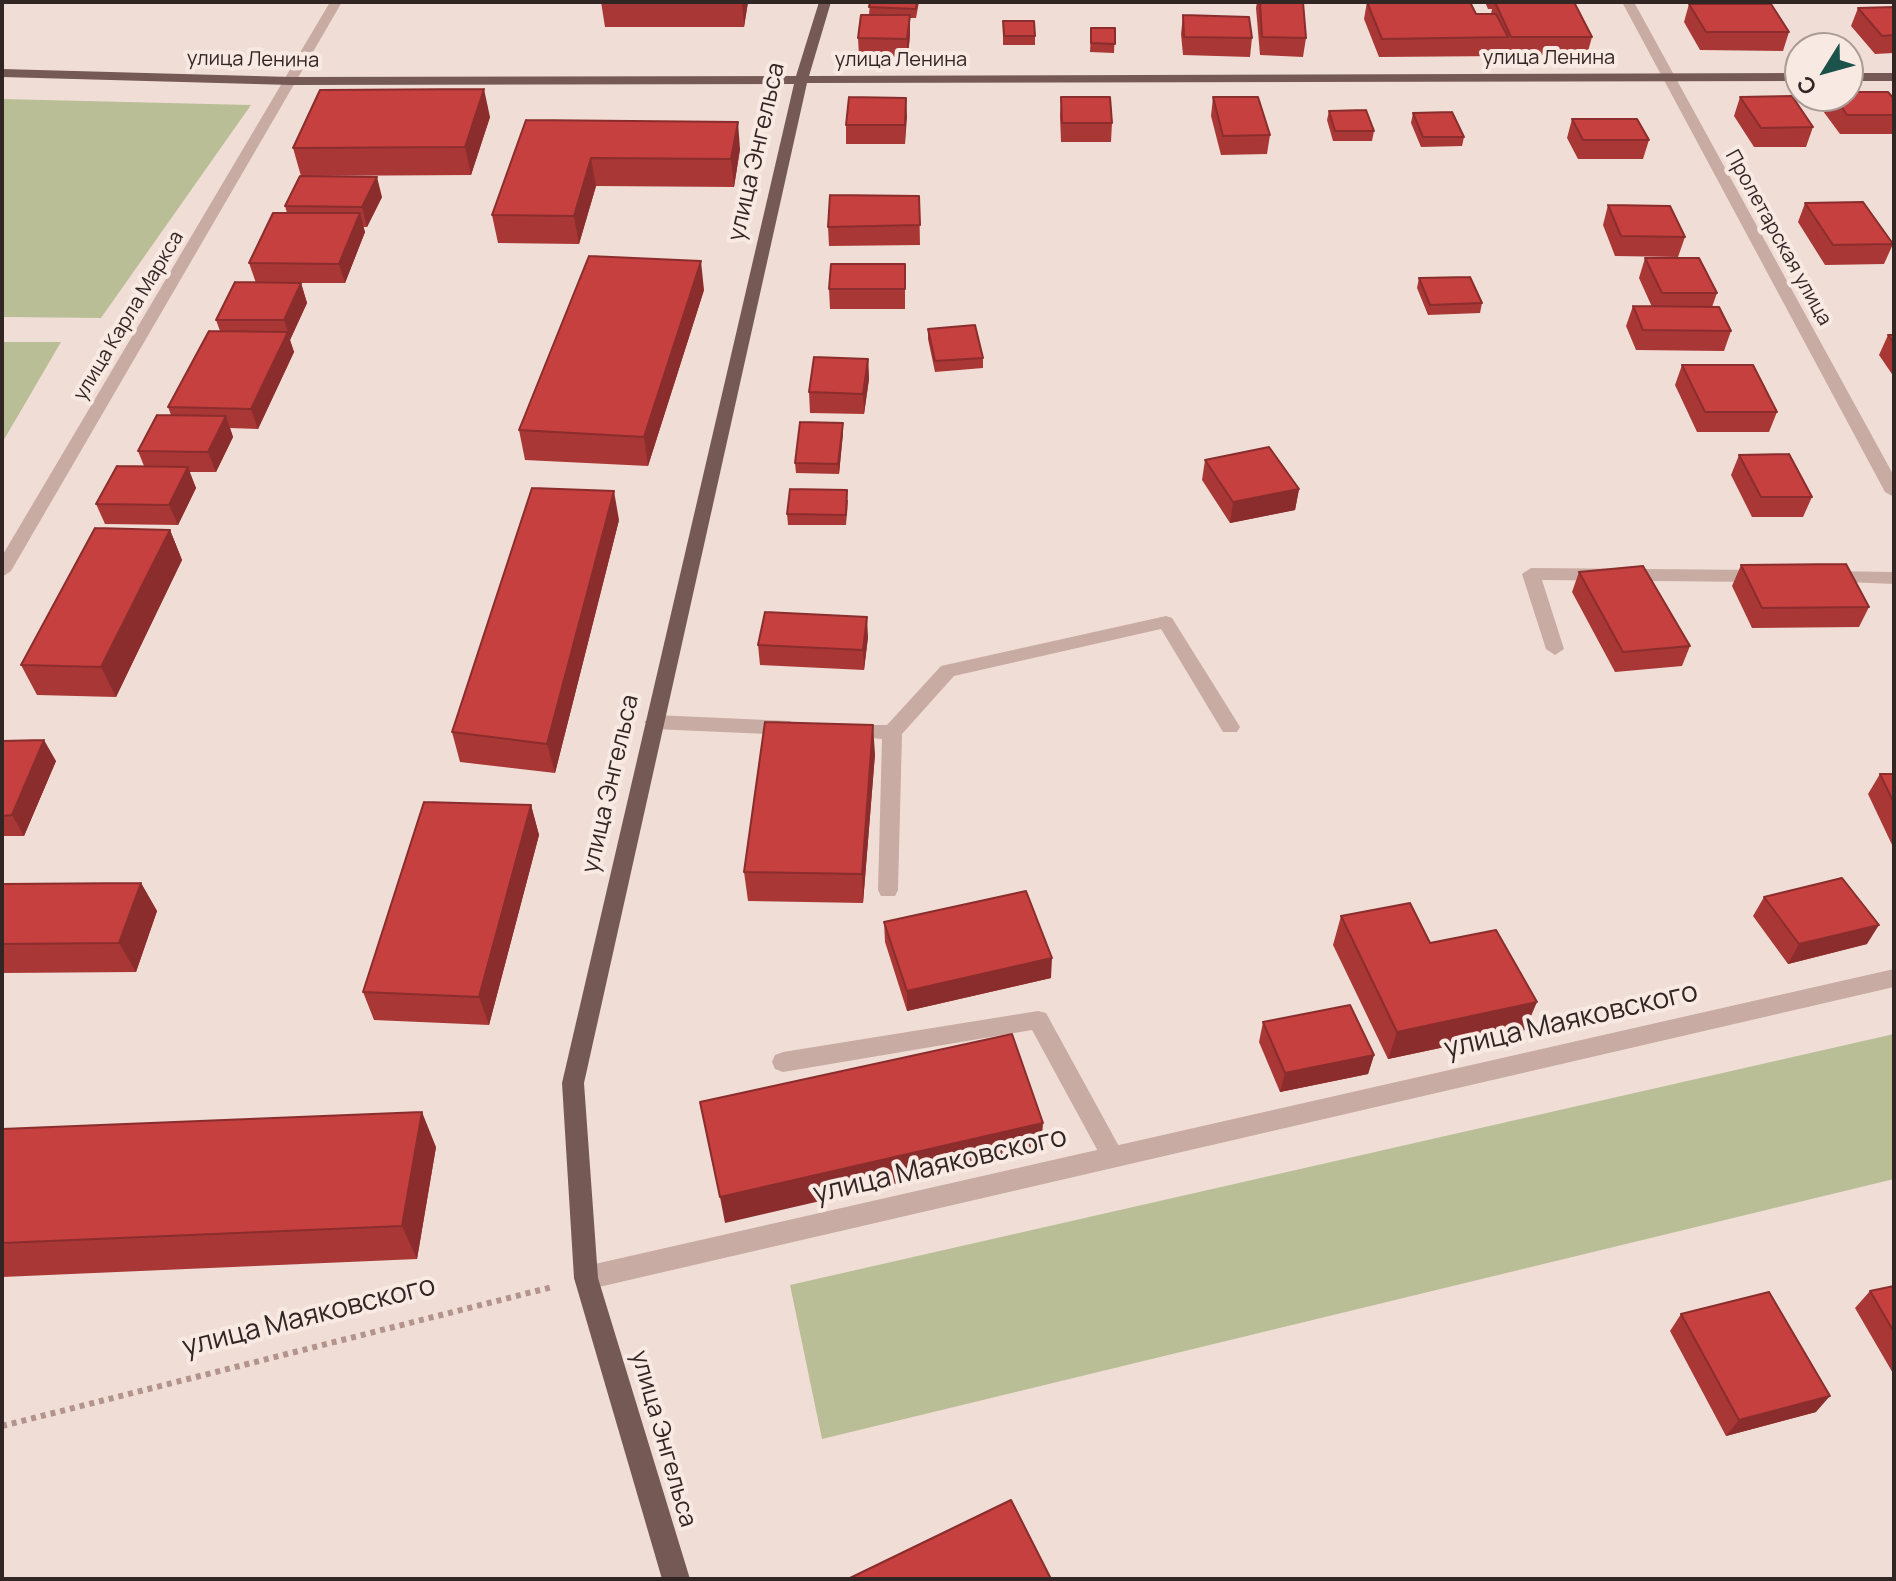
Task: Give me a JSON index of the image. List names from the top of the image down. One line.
{"streets":{"main road":["улица Ленина","улица Энгельса"],"street":["Пролетарская улица","улица Карла Маркса","улица Маяковского"]},"crossings":[["улица Ленина","улица Энгельса"],["улица Ленина","Пролетарская улица"],["улица Ленина","улица Карла Маркса"],["улица Энгельса","улица Маяковского"]],"north":"bottom left"}
